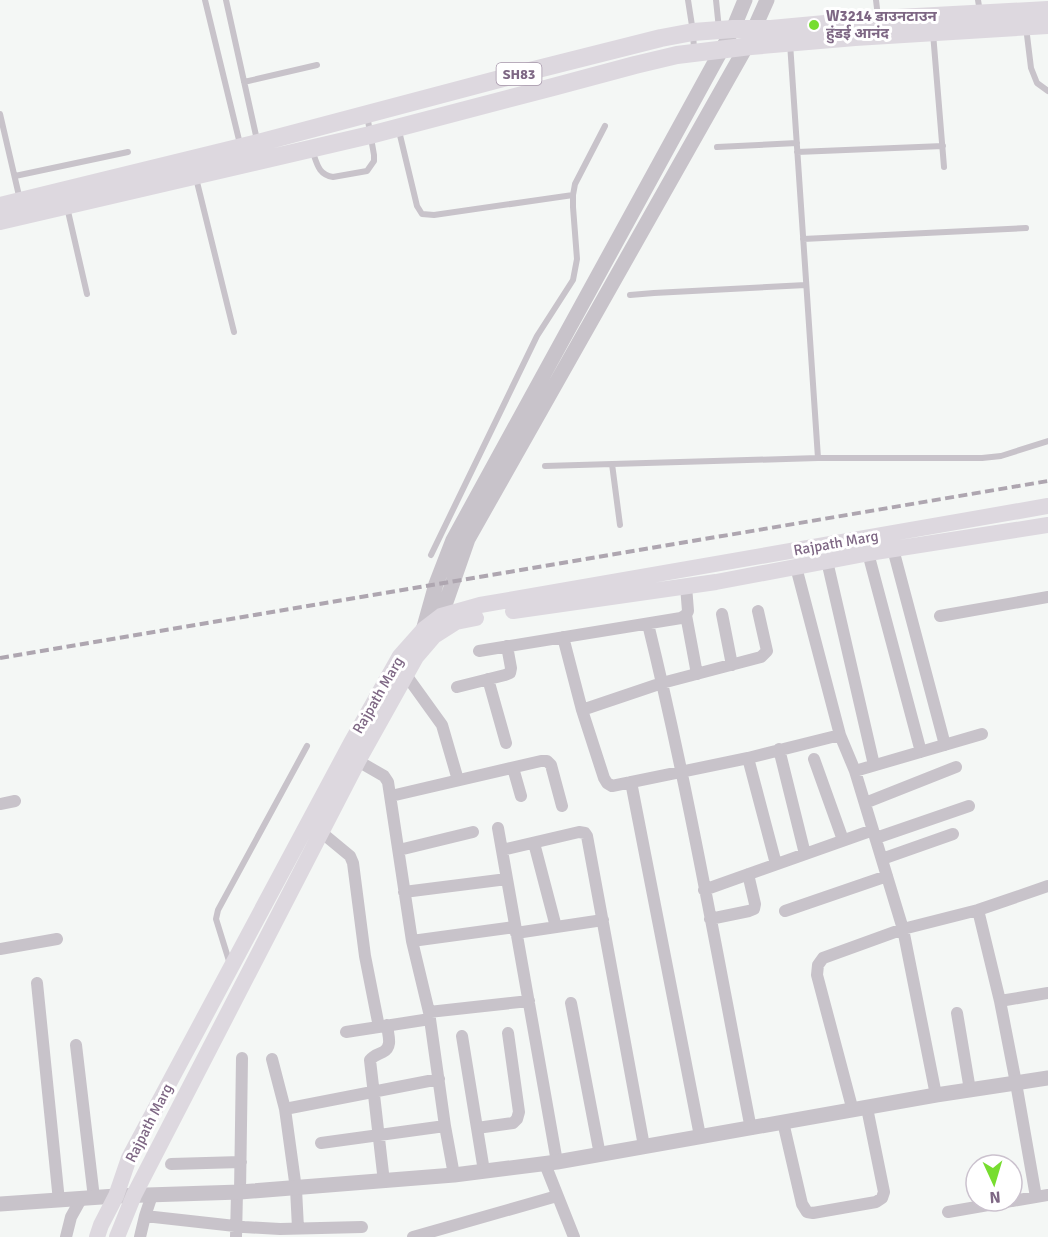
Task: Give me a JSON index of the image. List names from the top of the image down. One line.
{"streets":{"main road":["SH83","Rajpath Marg"]},"places":["W3214 डाउनटाउन हुंडई आनंद"],"north":"bottom"}
